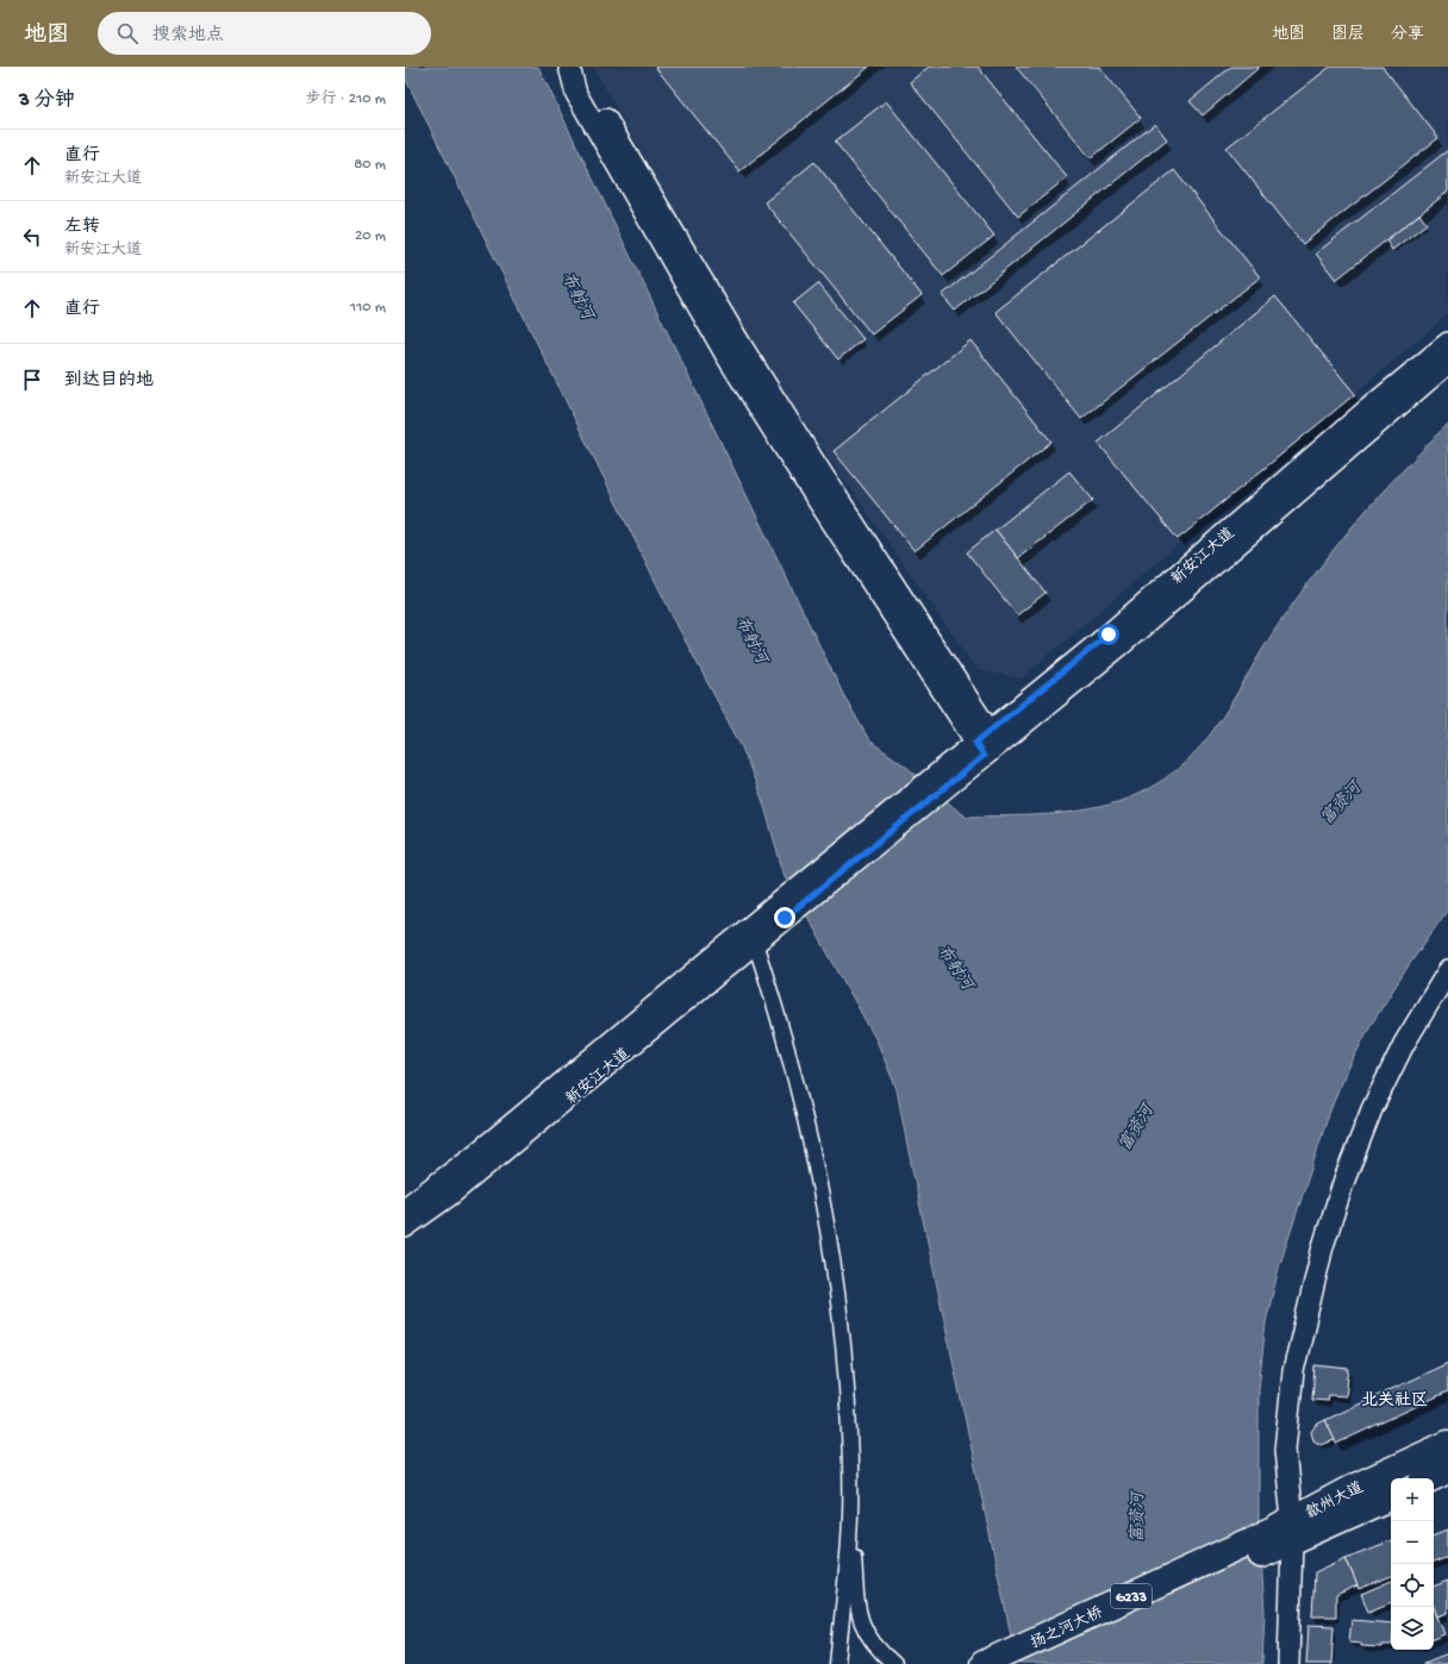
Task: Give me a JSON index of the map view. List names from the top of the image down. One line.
{"streets":{"highway":["歙州大道","G233","扬之河大桥"],"main road":["新安江大道"]},"crossings":[["歙州大道","扬之河大桥"]],"districts":["北关社区"],"water":["布射河","富资河"],"page":{"header":"地图","search":"搜索地点","nav":["地图","图层","分享"],"heading":["3 分钟","步行 · 210 m"],"list":[["直行","新安江大道","80 m"],["左转","新安江大道","20 m"],["直行","110 m"],"到达目的地"],"map_buttons":["+","−"]}}
